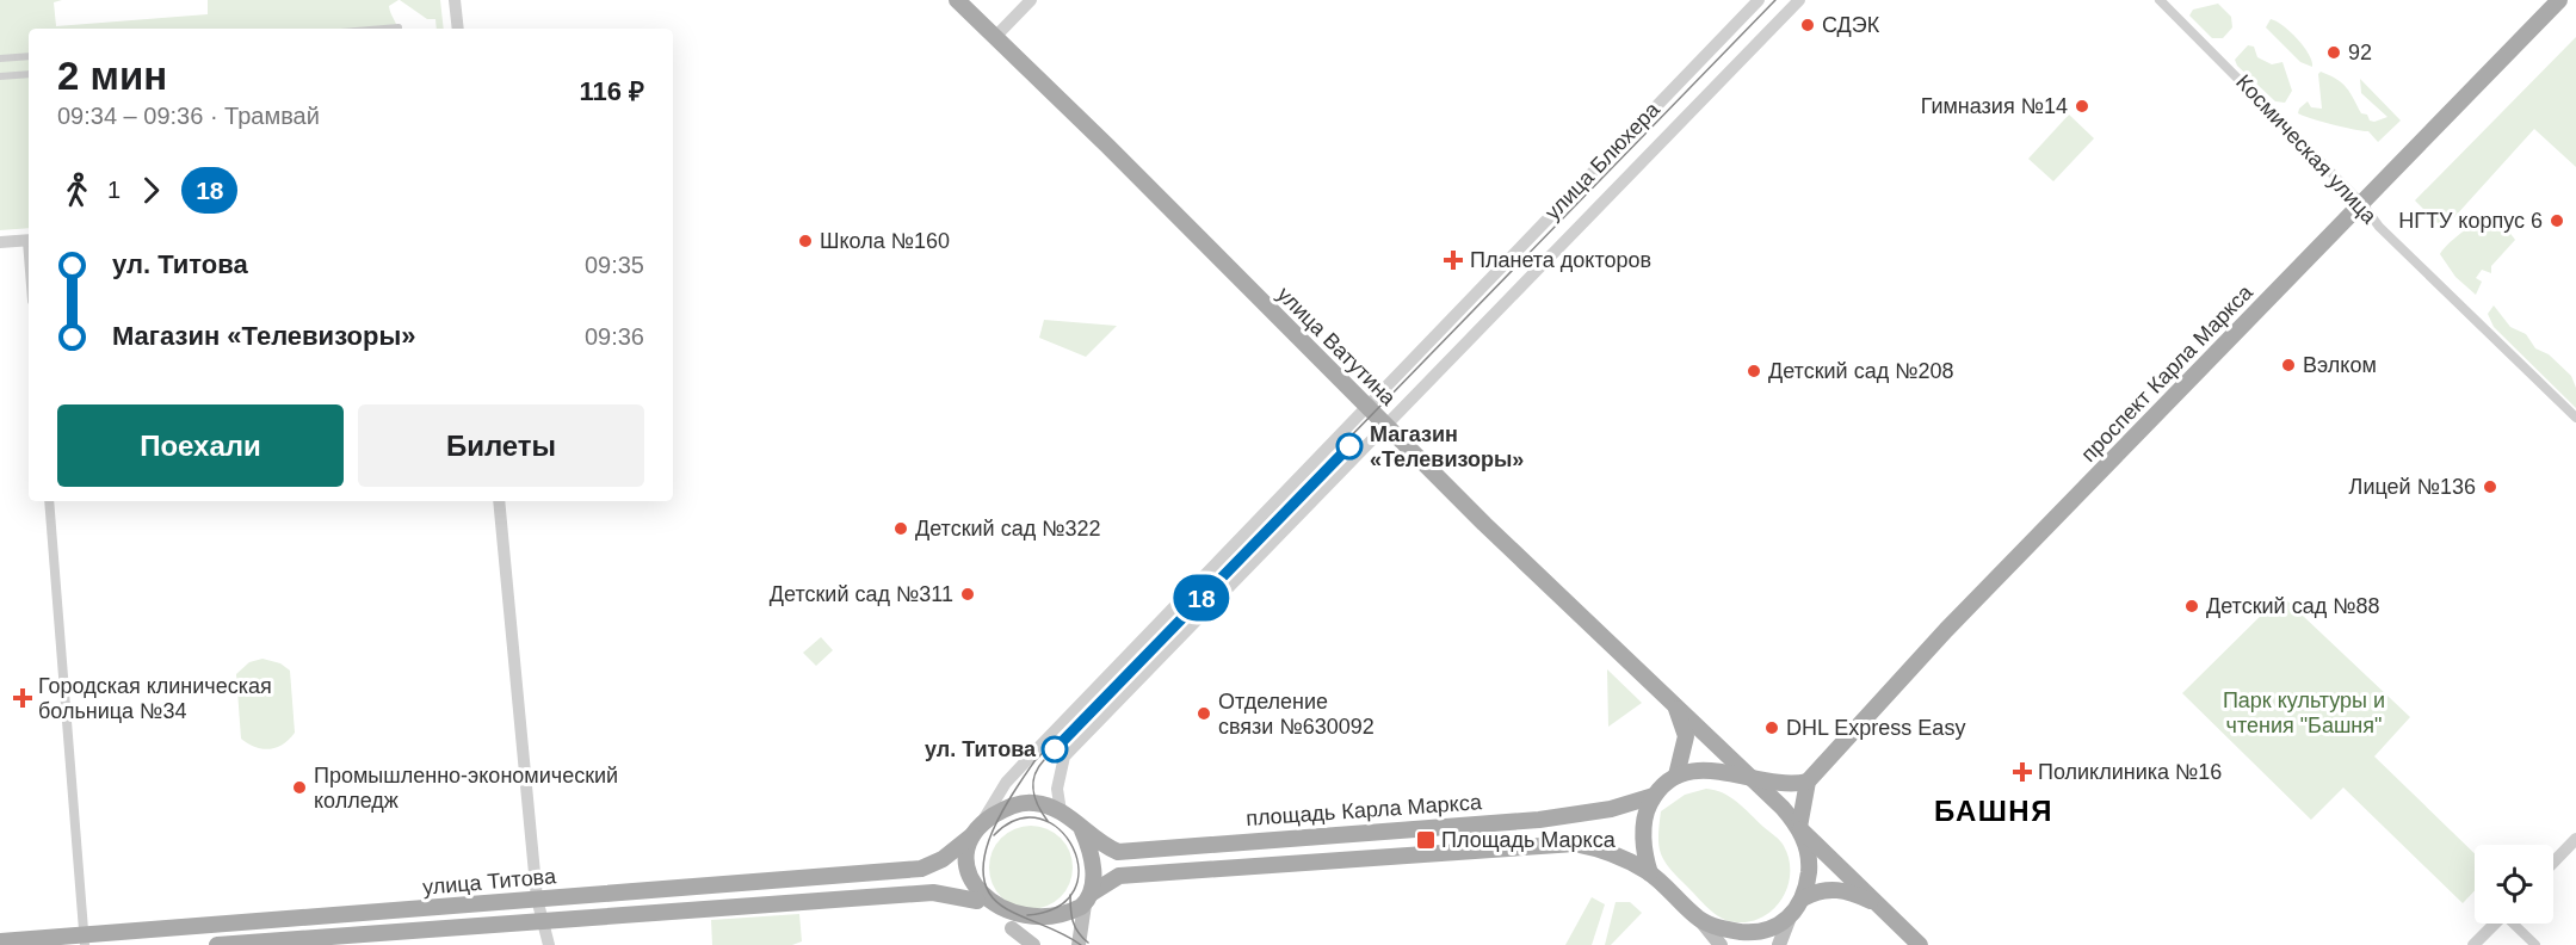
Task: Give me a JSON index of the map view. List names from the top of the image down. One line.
{"streets":{"main road":["улица Ватутина","проспект Карла Маркса","площадь Карла Маркса","улица Титова"],"street":["Космическая улица","улица Блюхера"]},"crossings":[["Космическая улица","проспект Карла Маркса"],["улица Блюхера","улица Ватутина"],["улица Блюхера","площадь Карла Маркса"],["улица Блюхера","улица Титова"],["улица Ватутина","площадь Карла Маркса"],["площадь Карла Маркса","улица Титова"]],"districts":["БАШНЯ"],"parks":["Парк культуры и чтения \"Башня\""],"places":{"other":["СДЭК","92","Гимназия №14","НГТУ корпус 6","Школа №160","Вэлком","Детский сад №208","Магазин «Телевизоры»","Лицей №136","Детский сад №322","Детский сад №311","Детский сад №88","Отделение связи №630092","DHL Express Easy","ул. Титова","Промышленно-экономический колледж"],"health":["Планета докторов","Городская клиническая больница №34","Поликлиника №16"],"transit":["Площадь Маркса"]},"lines":["tram line 18"],"page":{"on_map":"18","heading":["2 мин","09:34 – 09:36 · Трамвай","116 ₽"],"legs":["1","18"],"list":[{"name":"ул. Титова","value":"09:35"},{"name":"Магазин «Телевизоры»","value":"09:36"}],"buttons":["Поехали","Билеты"]}}
